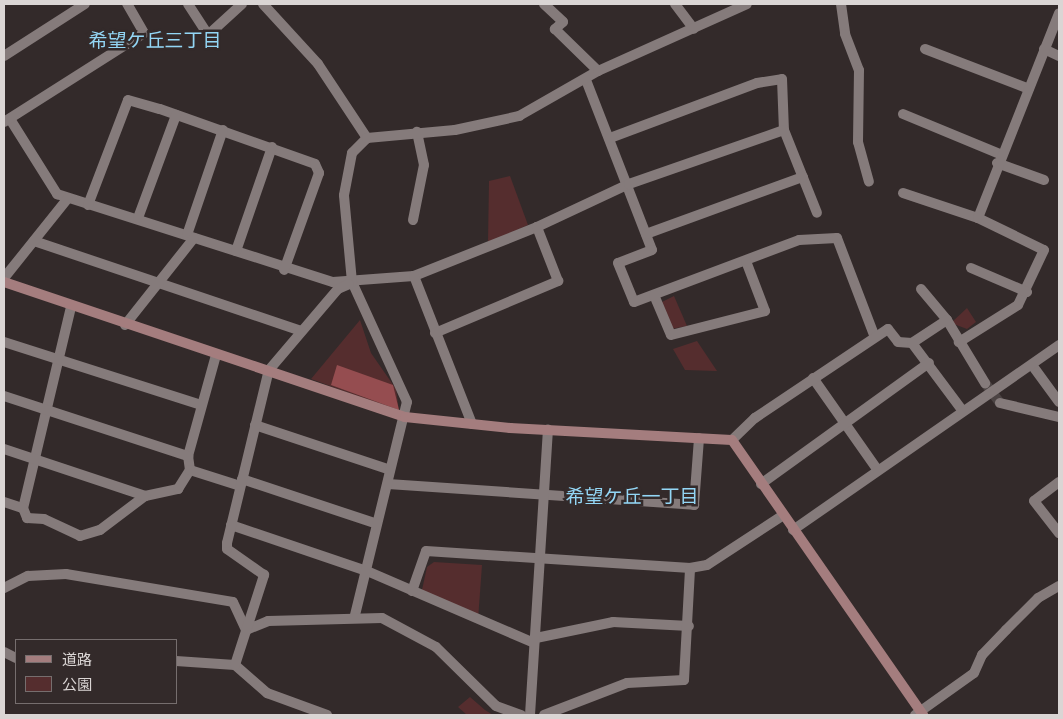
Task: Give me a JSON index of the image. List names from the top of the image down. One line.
{"districts":["希望ケ丘三丁目","希望ケ丘一丁目"],"legend":["道路","公園"]}
